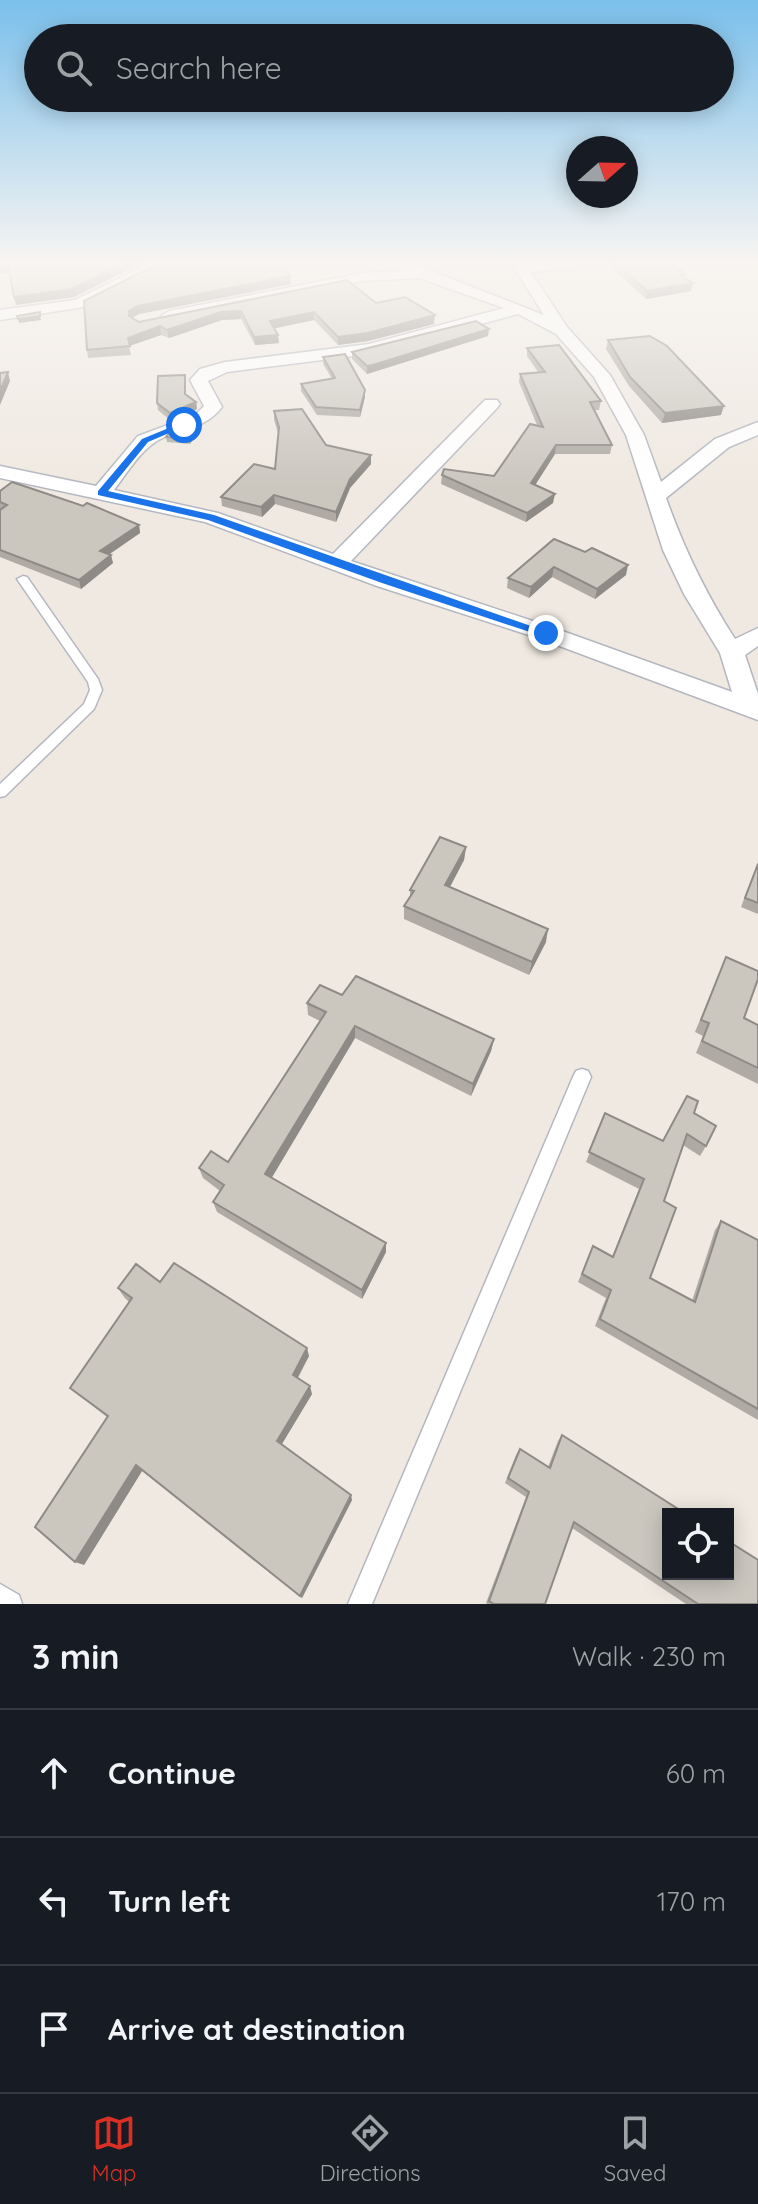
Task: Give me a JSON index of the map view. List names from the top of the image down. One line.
{"north":"right","page":{"search":"Search here","heading":["3 min","Walk · 230 m"],"list":[["Continue","60 m"],["Turn left","170 m"],"Arrive at destination"],"nav":["Map","Directions","Saved"]}}
